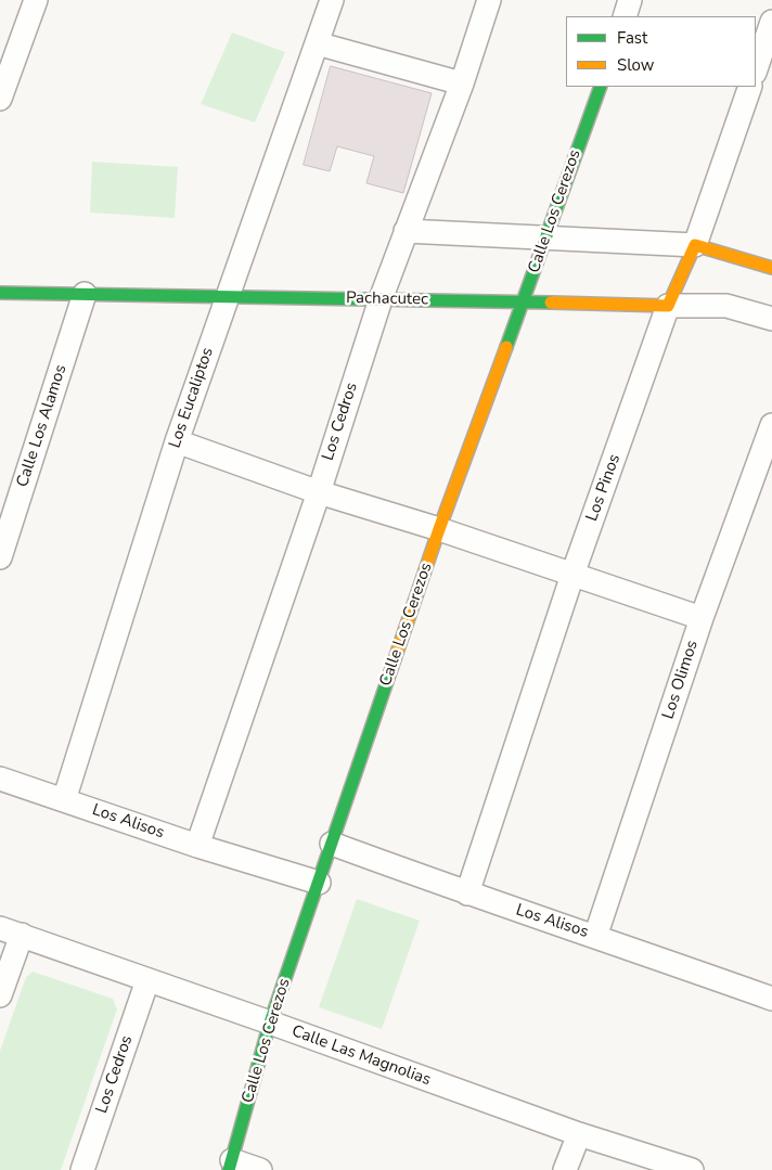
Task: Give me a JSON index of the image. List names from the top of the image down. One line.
{"streets":{"street":["Calle Los Cerezos","Pachacutec","Los Eucaliptos","Los Cedros","Calle Los Alamos","Los Pinos","Los Olimos","Los Alisos","Calle Las Magnolias"]},"crossings":[["Calle Los Cerezos","Pachacutec"],["Calle Los Cerezos","Los Alisos"],["Calle Los Cerezos","Calle Las Magnolias"],["Pachacutec","Los Eucaliptos"],["Pachacutec","Los Cedros"],["Pachacutec","Calle Los Alamos"],["Pachacutec","Los Pinos"],["Los Eucaliptos","Los Alisos"],["Los Cedros","Los Alisos"],["Los Cedros","Calle Las Magnolias"],["Los Pinos","Los Alisos"],["Los Olimos","Los Alisos"]],"legend":["Fast","Slow"]}
